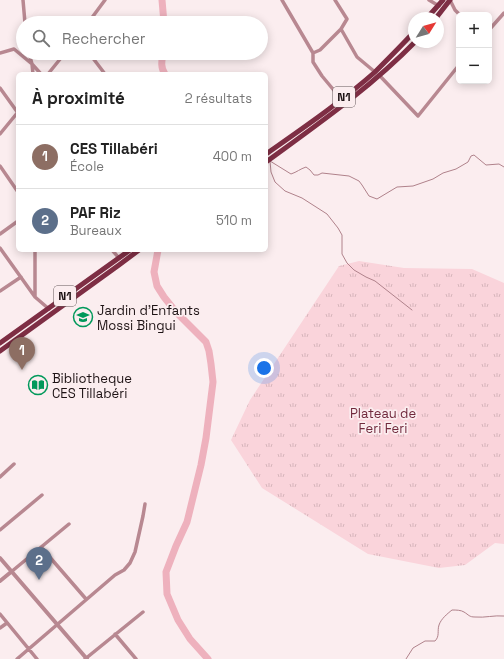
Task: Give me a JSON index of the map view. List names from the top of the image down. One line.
{"streets":{"main road":["N1"]},"parks":["Plateau de Feri Feri"],"places":{"school or university":["Jardin d’Enfants Mossi Bingui"],"library":["Bibliotheque CES Tillabéri"]},"north":"top right","page":{"map_buttons":["+","−"],"search":"Rechercher","heading":["À proximité","2 résultats"],"list":[{"mark":"1","name":"CES Tillabéri","note":"École","value":"400 m"},{"mark":"2","name":"PAF Riz","note":"Bureaux","value":"510 m"}],"pins":["1","2"]}}
